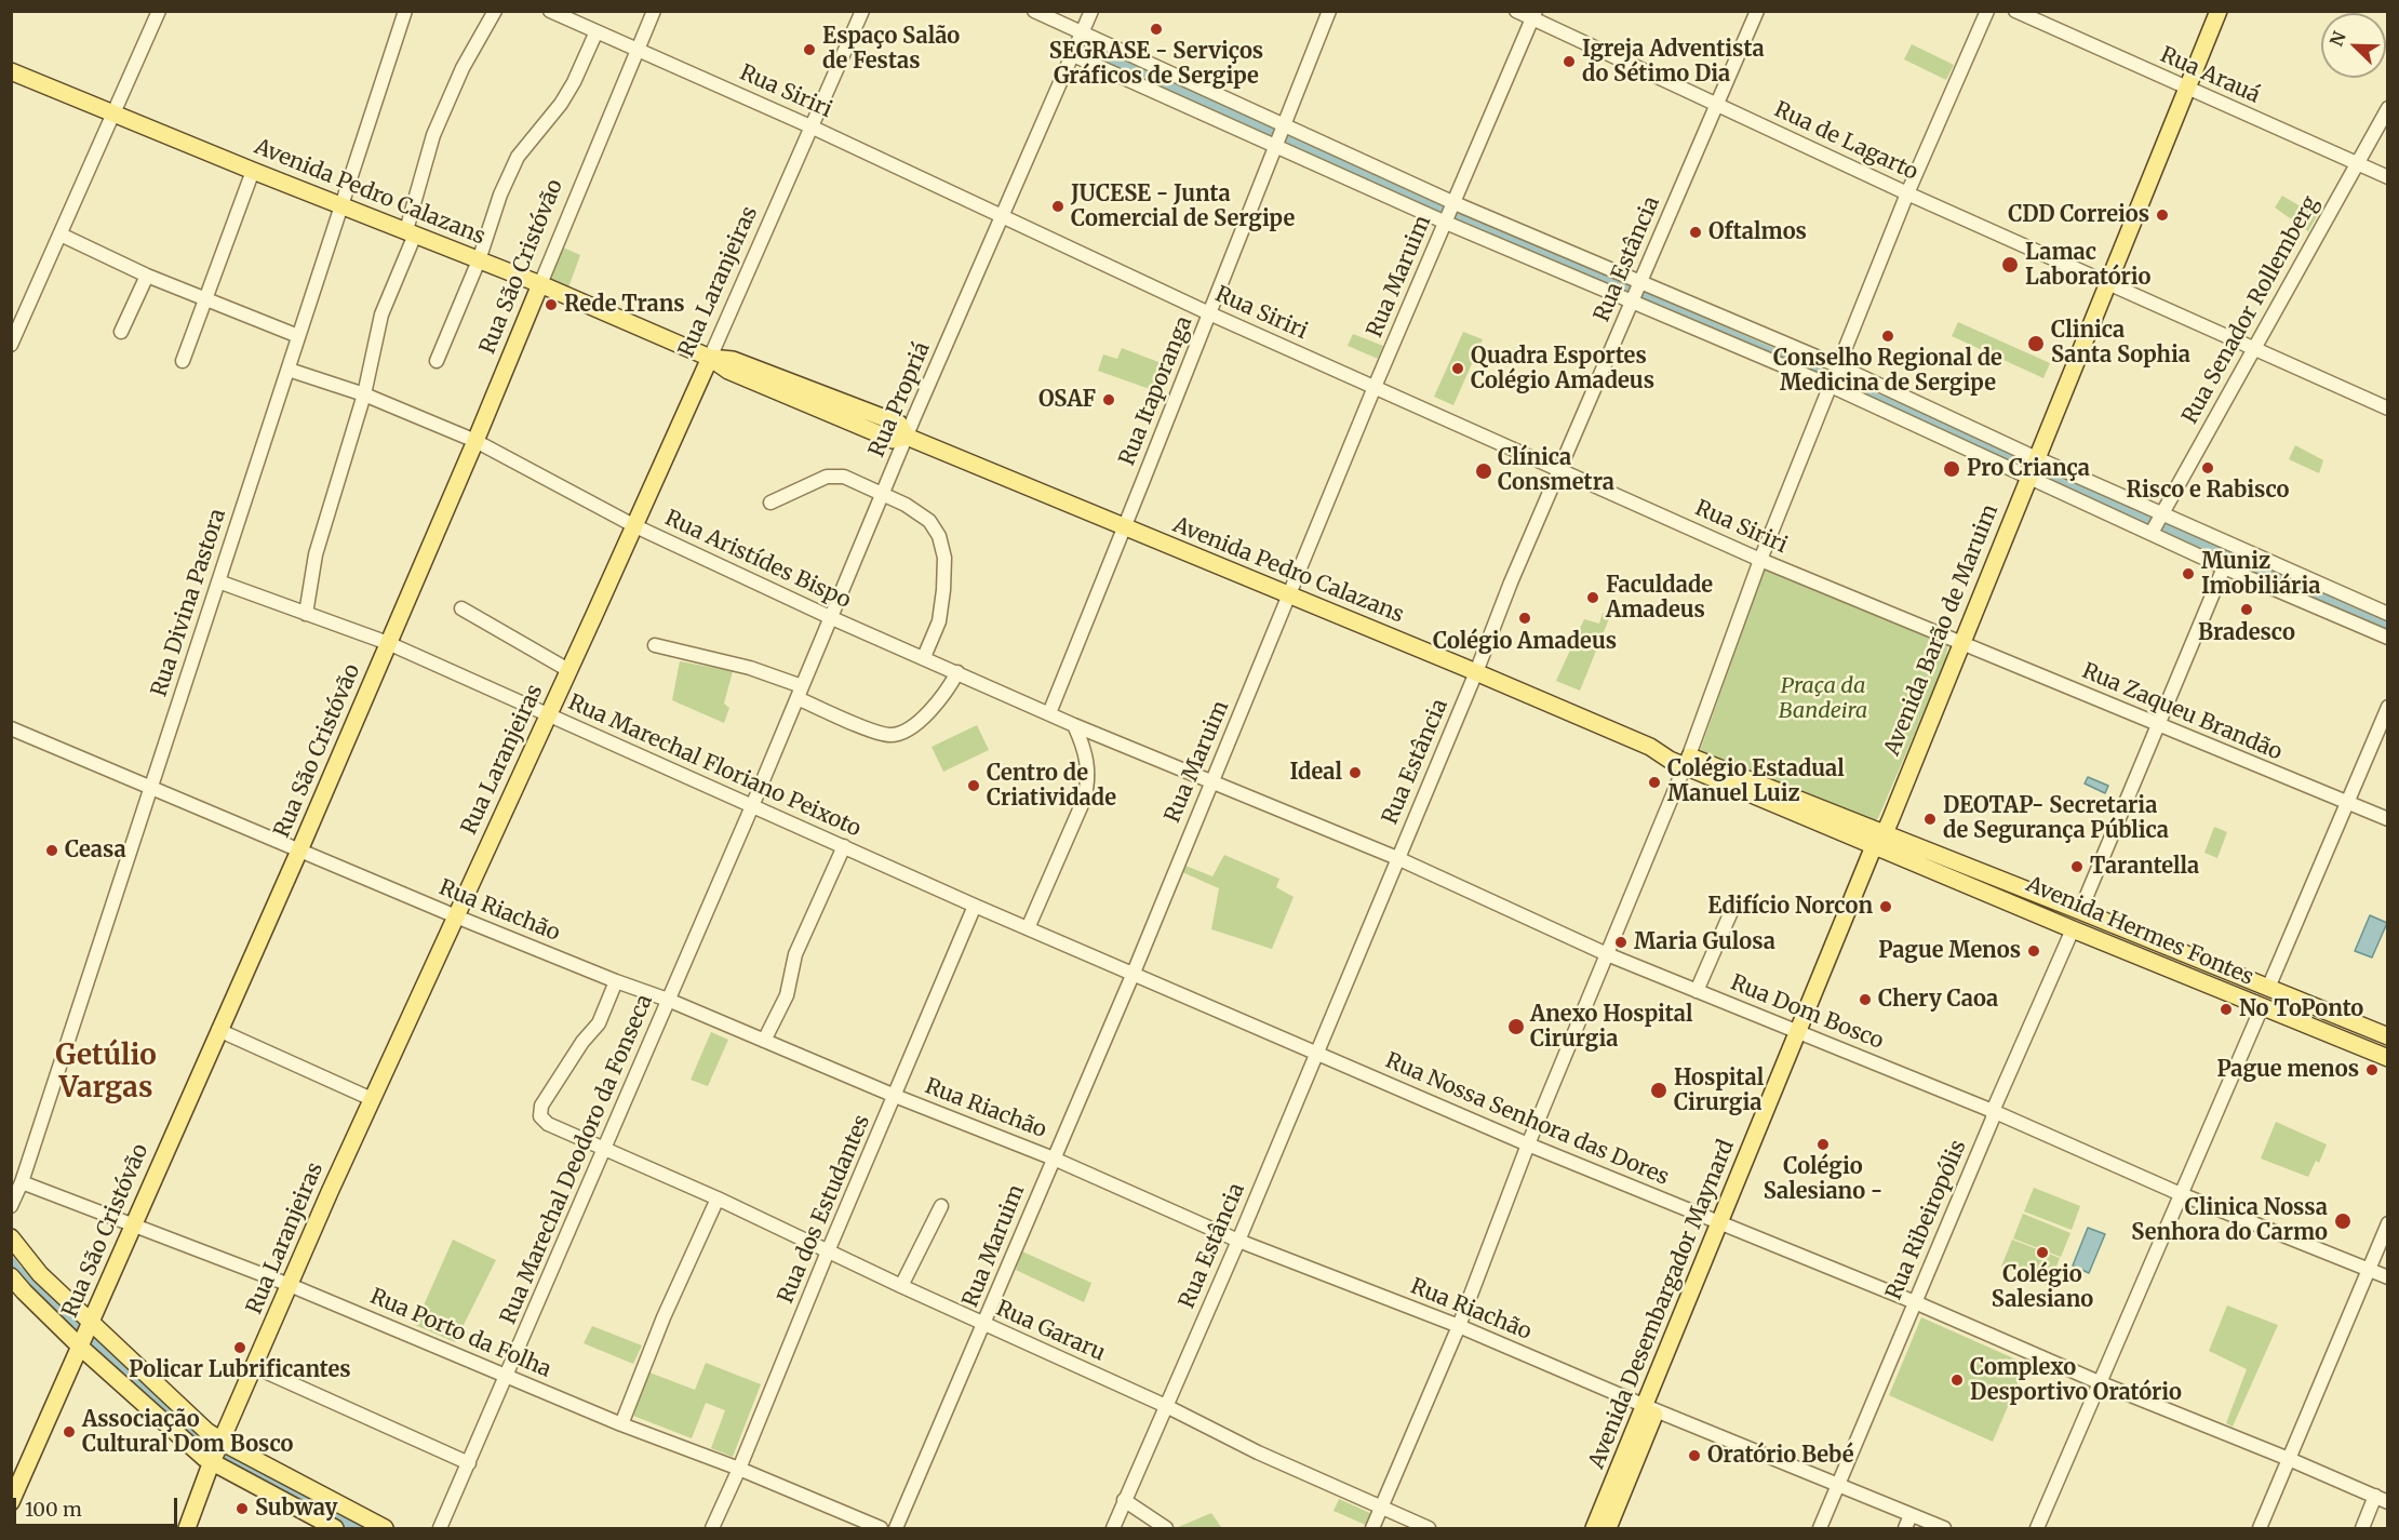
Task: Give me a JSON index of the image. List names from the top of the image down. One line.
{"streets":{"main road":["Avenida Pedro Calazans","Rua São Cristóvão","Rua Laranjeiras","Avenida Barão de Maruim","Avenida Hermes Fontes","Avenida Desembargador Maynard"],"street":["Rua Arauá","Rua Siriri","Rua de Lagarto","Rua Estância","Rua Maruim","Rua Senador Rollemberg","Rua Itaporanga","Rua Propriá","Rua Aristídes Bispo","Rua Divina Pastora","Rua Zaqueu Brandão","Rua Marechal Floriano Peixoto","Rua Riachão","Rua Dom Bosco","Rua Nossa Senhora das Dores","Rua Marechal Deodoro da Fonseca","Rua dos Estudantes","Rua Ribeiropólis","Rua Gararu","Rua Porto da Folha"]},"crossings":[["Rua Arauá","Rua Senador Rollemberg"],["Rua Arauá","Avenida Barão de Maruim"],["Rua Siriri","Rua Estância"],["Rua Siriri","Rua São Cristóvão"],["Rua Siriri","Rua Maruim"],["Rua Siriri","Rua Laranjeiras"],["Rua Siriri","Rua Itaporanga"],["Rua Siriri","Rua Propriá"],["Rua Siriri","Avenida Barão de Maruim"],["Rua Siriri","Rua Zaqueu Brandão"],["Rua de Lagarto","Rua Estância"],["Rua de Lagarto","Rua Maruim"],["Rua de Lagarto","Rua Senador Rollemberg"],["Rua de Lagarto","Avenida Barão de Maruim"],["Avenida Pedro Calazans","Rua Estância"],["Avenida Pedro Calazans","Rua São Cristóvão"],["Avenida Pedro Calazans","Rua Maruim"],["Avenida Pedro Calazans","Rua Laranjeiras"],["Avenida Pedro Calazans","Rua Itaporanga"],["Avenida Pedro Calazans","Rua Propriá"],["Avenida Pedro Calazans","Rua Divina Pastora"],["Avenida Pedro Calazans","Avenida Barão de Maruim"],["Avenida Pedro Calazans","Avenida Hermes Fontes"],["Avenida Pedro Calazans","Avenida Desembargador Maynard"],["Rua Estância","Rua Riachão"],["Rua Estância","Rua Dom Bosco"],["Rua Estância","Rua Nossa Senhora das Dores"],["Rua Estância","Rua Gararu"],["Rua São Cristóvão","Rua Aristídes Bispo"],["Rua São Cristóvão","Rua Marechal Floriano Peixoto"],["Rua São Cristóvão","Rua Riachão"],["Rua São Cristóvão","Rua Porto da Folha"],["Rua Maruim","Rua Aristídes Bispo"],["Rua Maruim","Rua Riachão"],["Rua Maruim","Rua Dom Bosco"],["Rua Maruim","Rua Nossa Senhora das Dores"],["Rua Maruim","Rua Gararu"],["Rua Laranjeiras","Rua Aristídes Bispo"],["Rua Laranjeiras","Rua Marechal Floriano Peixoto"],["Rua Laranjeiras","Rua Riachão"],["Rua Laranjeiras","Rua Porto da Folha"],["Rua Itaporanga","Rua Aristídes Bispo"],["Rua Propriá","Rua Aristídes Bispo"],["Rua Propriá","Rua Marechal Floriano Peixoto"],["Rua Propriá","Rua Marechal Deodoro da Fonseca"],["Rua Aristídes Bispo","Rua Divina Pastora"],["Rua Aristídes Bispo","Rua Dom Bosco"],["Rua Divina Pastora","Rua Marechal Floriano Peixoto"],["Rua Divina Pastora","Rua Riachão"],["Rua Divina Pastora","Rua Porto da Folha"],["Avenida Barão de Maruim","Rua Zaqueu Brandão"],["Avenida Barão de Maruim","Avenida Hermes Fontes"],["Avenida Barão de Maruim","Avenida Desembargador Maynard"],["Rua Marechal Floriano Peixoto","Rua Nossa Senhora das Dores"],["Rua Marechal Floriano Peixoto","Rua Marechal Deodoro da Fonseca"],["Rua Marechal Floriano Peixoto","Rua dos Estudantes"],["Rua Riachão","Rua Marechal Deodoro da Fonseca"],["Rua Riachão","Rua dos Estudantes"],["Rua Riachão","Rua Ribeiropólis"],["Rua Riachão","Avenida Desembargador Maynard"],["Rua Riachão","Rua Gararu"],["Avenida Hermes Fontes","Rua Ribeiropólis"],["Avenida Hermes Fontes","Avenida Desembargador Maynard"],["Rua Dom Bosco","Rua Ribeiropólis"],["Rua Dom Bosco","Avenida Desembargador Maynard"],["Rua Nossa Senhora das Dores","Rua dos Estudantes"],["Rua Nossa Senhora das Dores","Rua Ribeiropólis"],["Rua Nossa Senhora das Dores","Avenida Desembargador Maynard"],["Rua Marechal Deodoro da Fonseca","Rua Gararu"],["Rua Marechal Deodoro da Fonseca","Rua Porto da Folha"],["Rua dos Estudantes","Rua Gararu"],["Rua dos Estudantes","Rua Porto da Folha"]],"districts":["Getúlio Vargas"],"parks":["Praça da Bandeira"],"places":["SEGRASE - Serviços Gráficos de Sergipe","Espaço Salão de Festas","Igreja Adventista do Sétimo Dia","JUCESE - Junta Comercial de Sergipe","CDD Correios","Oftalmos","Lamac Laboratório","Rede Trans","Conselho Regional de Medicina de Sergipe","Clinica Santa Sophia","Quadra Esportes Colégio Amadeus","OSAF","Risco e Rabisco","Pro Criança","Clínica Consmetra","Muniz Imobiliária","Faculdade Amadeus","Bradesco","Colégio Amadeus","Ideal","Colégio Estadual Manuel Luiz","Centro de Criatividade","DEOTAP- Secretaria de Segurança Pública","Ceasa","Tarantella","Edifício Norcon","Maria Gulosa","Pague Menos","Chery Caoa","No ToPonto","Anexo Hospital Cirurgia","Pague menos","Hospital Cirurgia","Colégio Salesiano -","Clinica Nossa Senhora do Carmo","Colégio Salesiano","Policar Lubrificantes","Complexo Desportivo Oratório","Associação Cultural Dom Bosco","Oratório Bebé","Subway"],"scale_bar":"100 m","north":"top left"}
